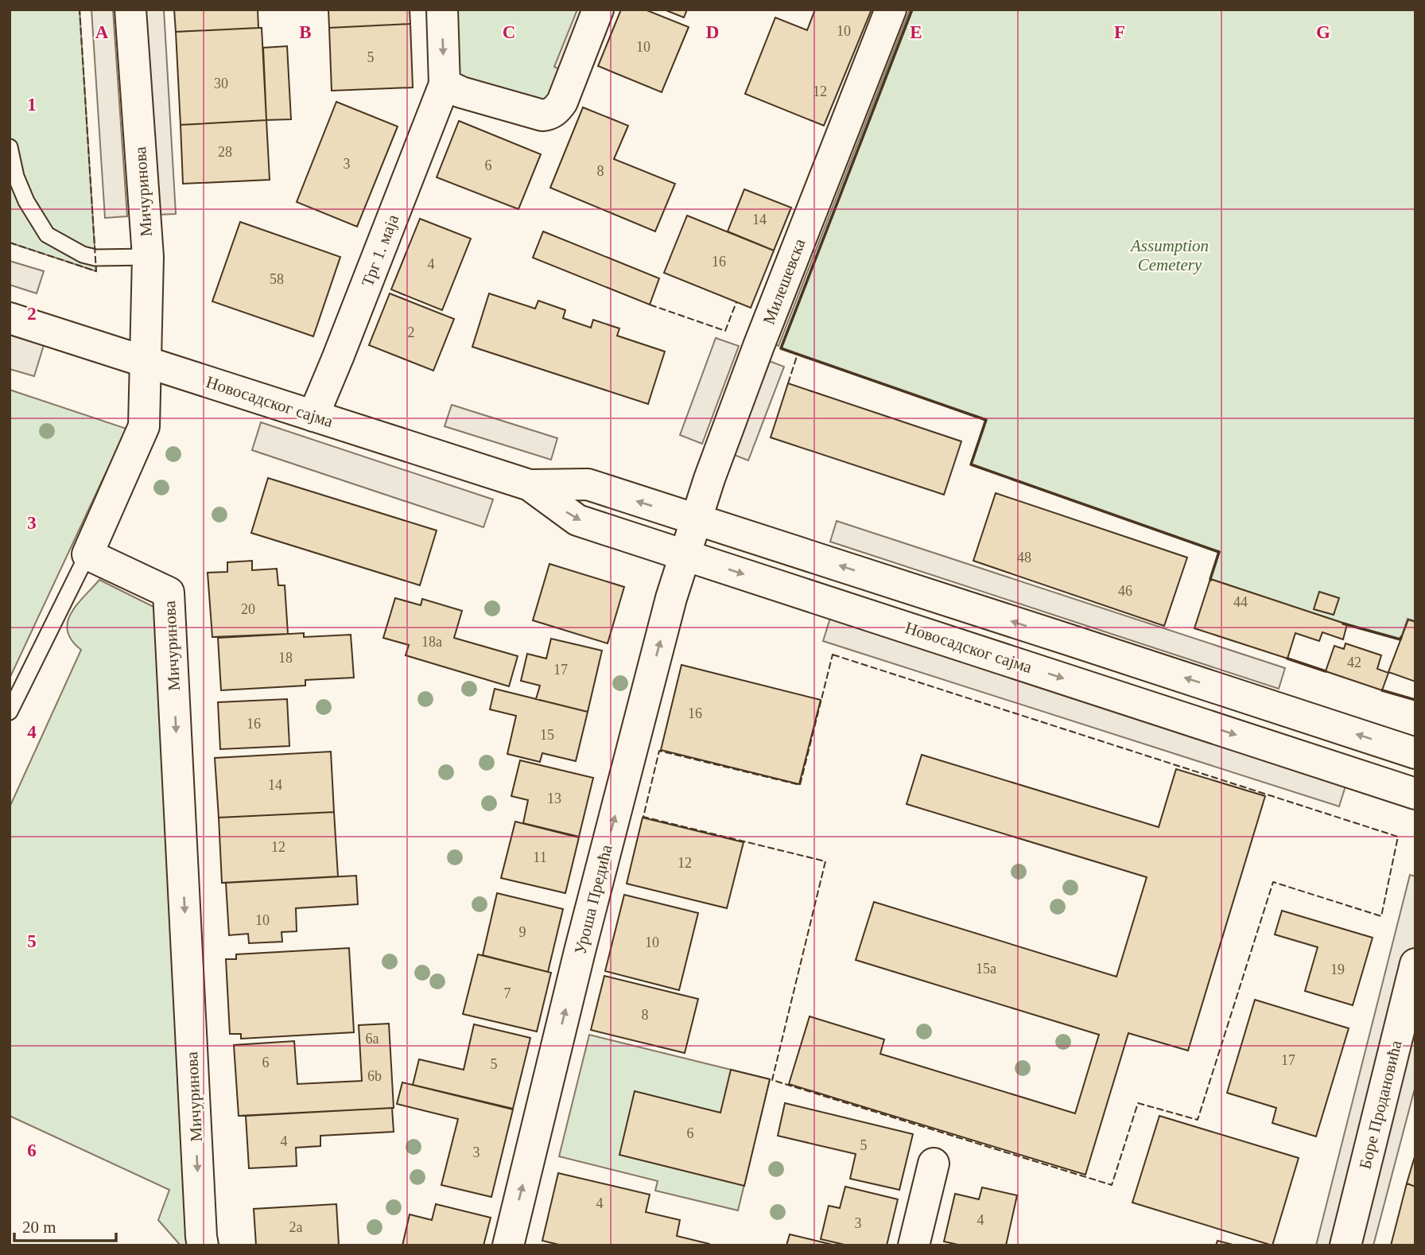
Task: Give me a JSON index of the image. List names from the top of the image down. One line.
{"streets":{"street":["Мичуринова","Трг 1. маја","Милешевска","Новосадског сајма","Уроша Предића","Боре Продановића"]},"crossings":[["Мичуринова","Новосадског сајма"],["Трг 1. маја","Новосадског сајма"],["Милешевска","Новосадског сајма"],["Милешевска","Уроша Предића"],["Новосадског сајма","Уроша Предића"]],"one_way":["Мичуринова","Уроша Предића"],"parks":["Assumption Cemetery"],"house_numbers":["10","10","5","30","12","28","3","6","8","14","16","4","58","2","48","46","44","20","18a","18","42","17","16","16","15","14","13","12","11","12","10","9","10","15a","19","7","8","6a","17","6","5","6b","6","4","5","3","4","4","3","2a"],"scale_bar":"20 m","grid":{"columns":["A","B","C","D","E","F","G"],"rows":["1","2","3","4","5","6"]}}
